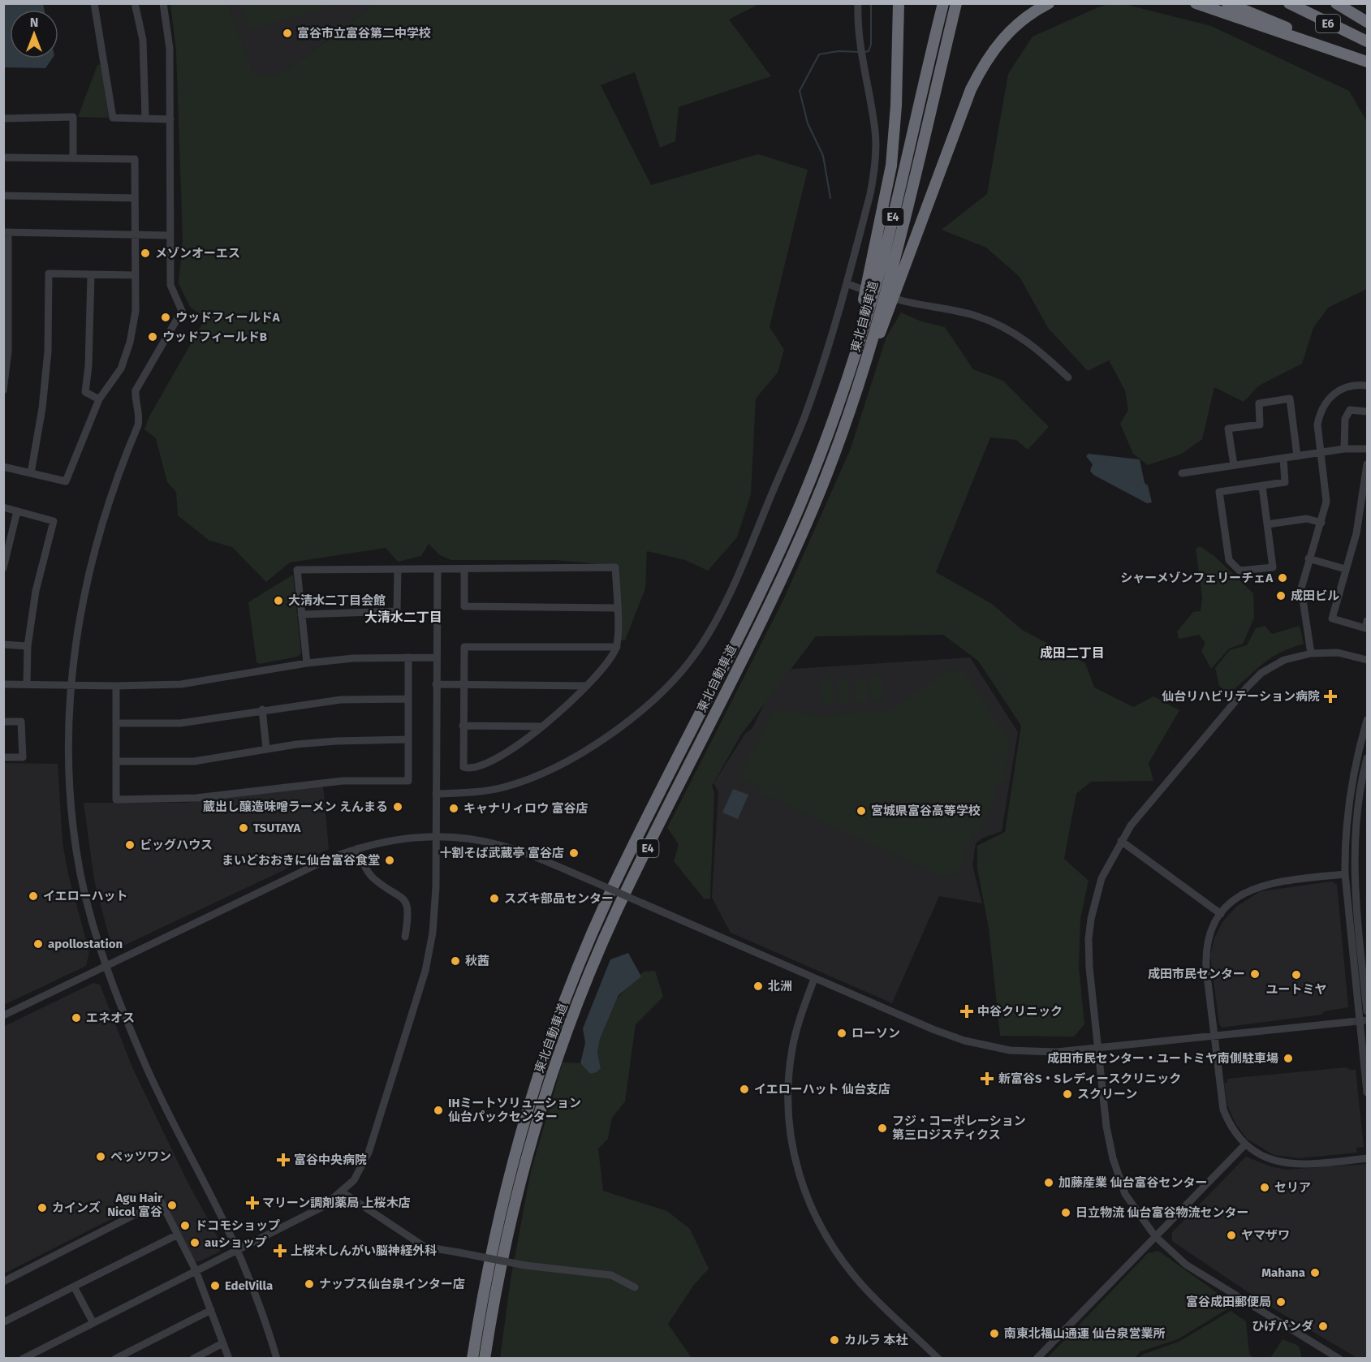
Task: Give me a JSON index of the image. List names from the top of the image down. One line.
{"streets":{"highway":["E6","E4","東北自動車道"]},"districts":["大清水二丁目","成田二丁目"],"places":{"other":["富谷市立富谷第二中学校","メゾンオーエス","ウッドフィールドA","ウッドフィールドB","シャーメゾンフェリーチェA","成田ビル","大清水二丁目会館","蔵出し醸造味噌ラーメン えんまる","キャナリィロウ 富谷店","宮城県富谷高等学校","TSUTAYA","ビッグハウス","十割そば武蔵亭 富谷店","まいどおおきに仙台富谷食堂","イエローハット","スズキ部品センター","apollostation","秋茜","成田市民センター","ユートミヤ","北洲","エネオス","ローソン","成田市民センター・ユートミヤ南側駐車場","イエローハット 仙台支店","スクリーン","IHミートソリューション 仙台パックセンター","フジ・コーポレーション 第三ロジスティクス","ペッツワン","加藤産業 仙台富谷センター","セリア","Agu Hair Nicol 富谷","カインズ","日立物流 仙台富谷物流センター","ドコモショップ","ヤマザワ","auショップ","Mahana","ナップス仙台泉インター店","EdelVilla","富谷成田郵便局","ひげパンダ","南東北福山通運 仙台泉営業所","カルラ 本社"],"health":["仙台リハビリテーション病院","中谷クリニック","新富谷S・Sレディースクリニック","富谷中央病院","マリーン調剤薬局 上桜木店","上桜木しんがい脳神経外科"]},"north":"top"}
